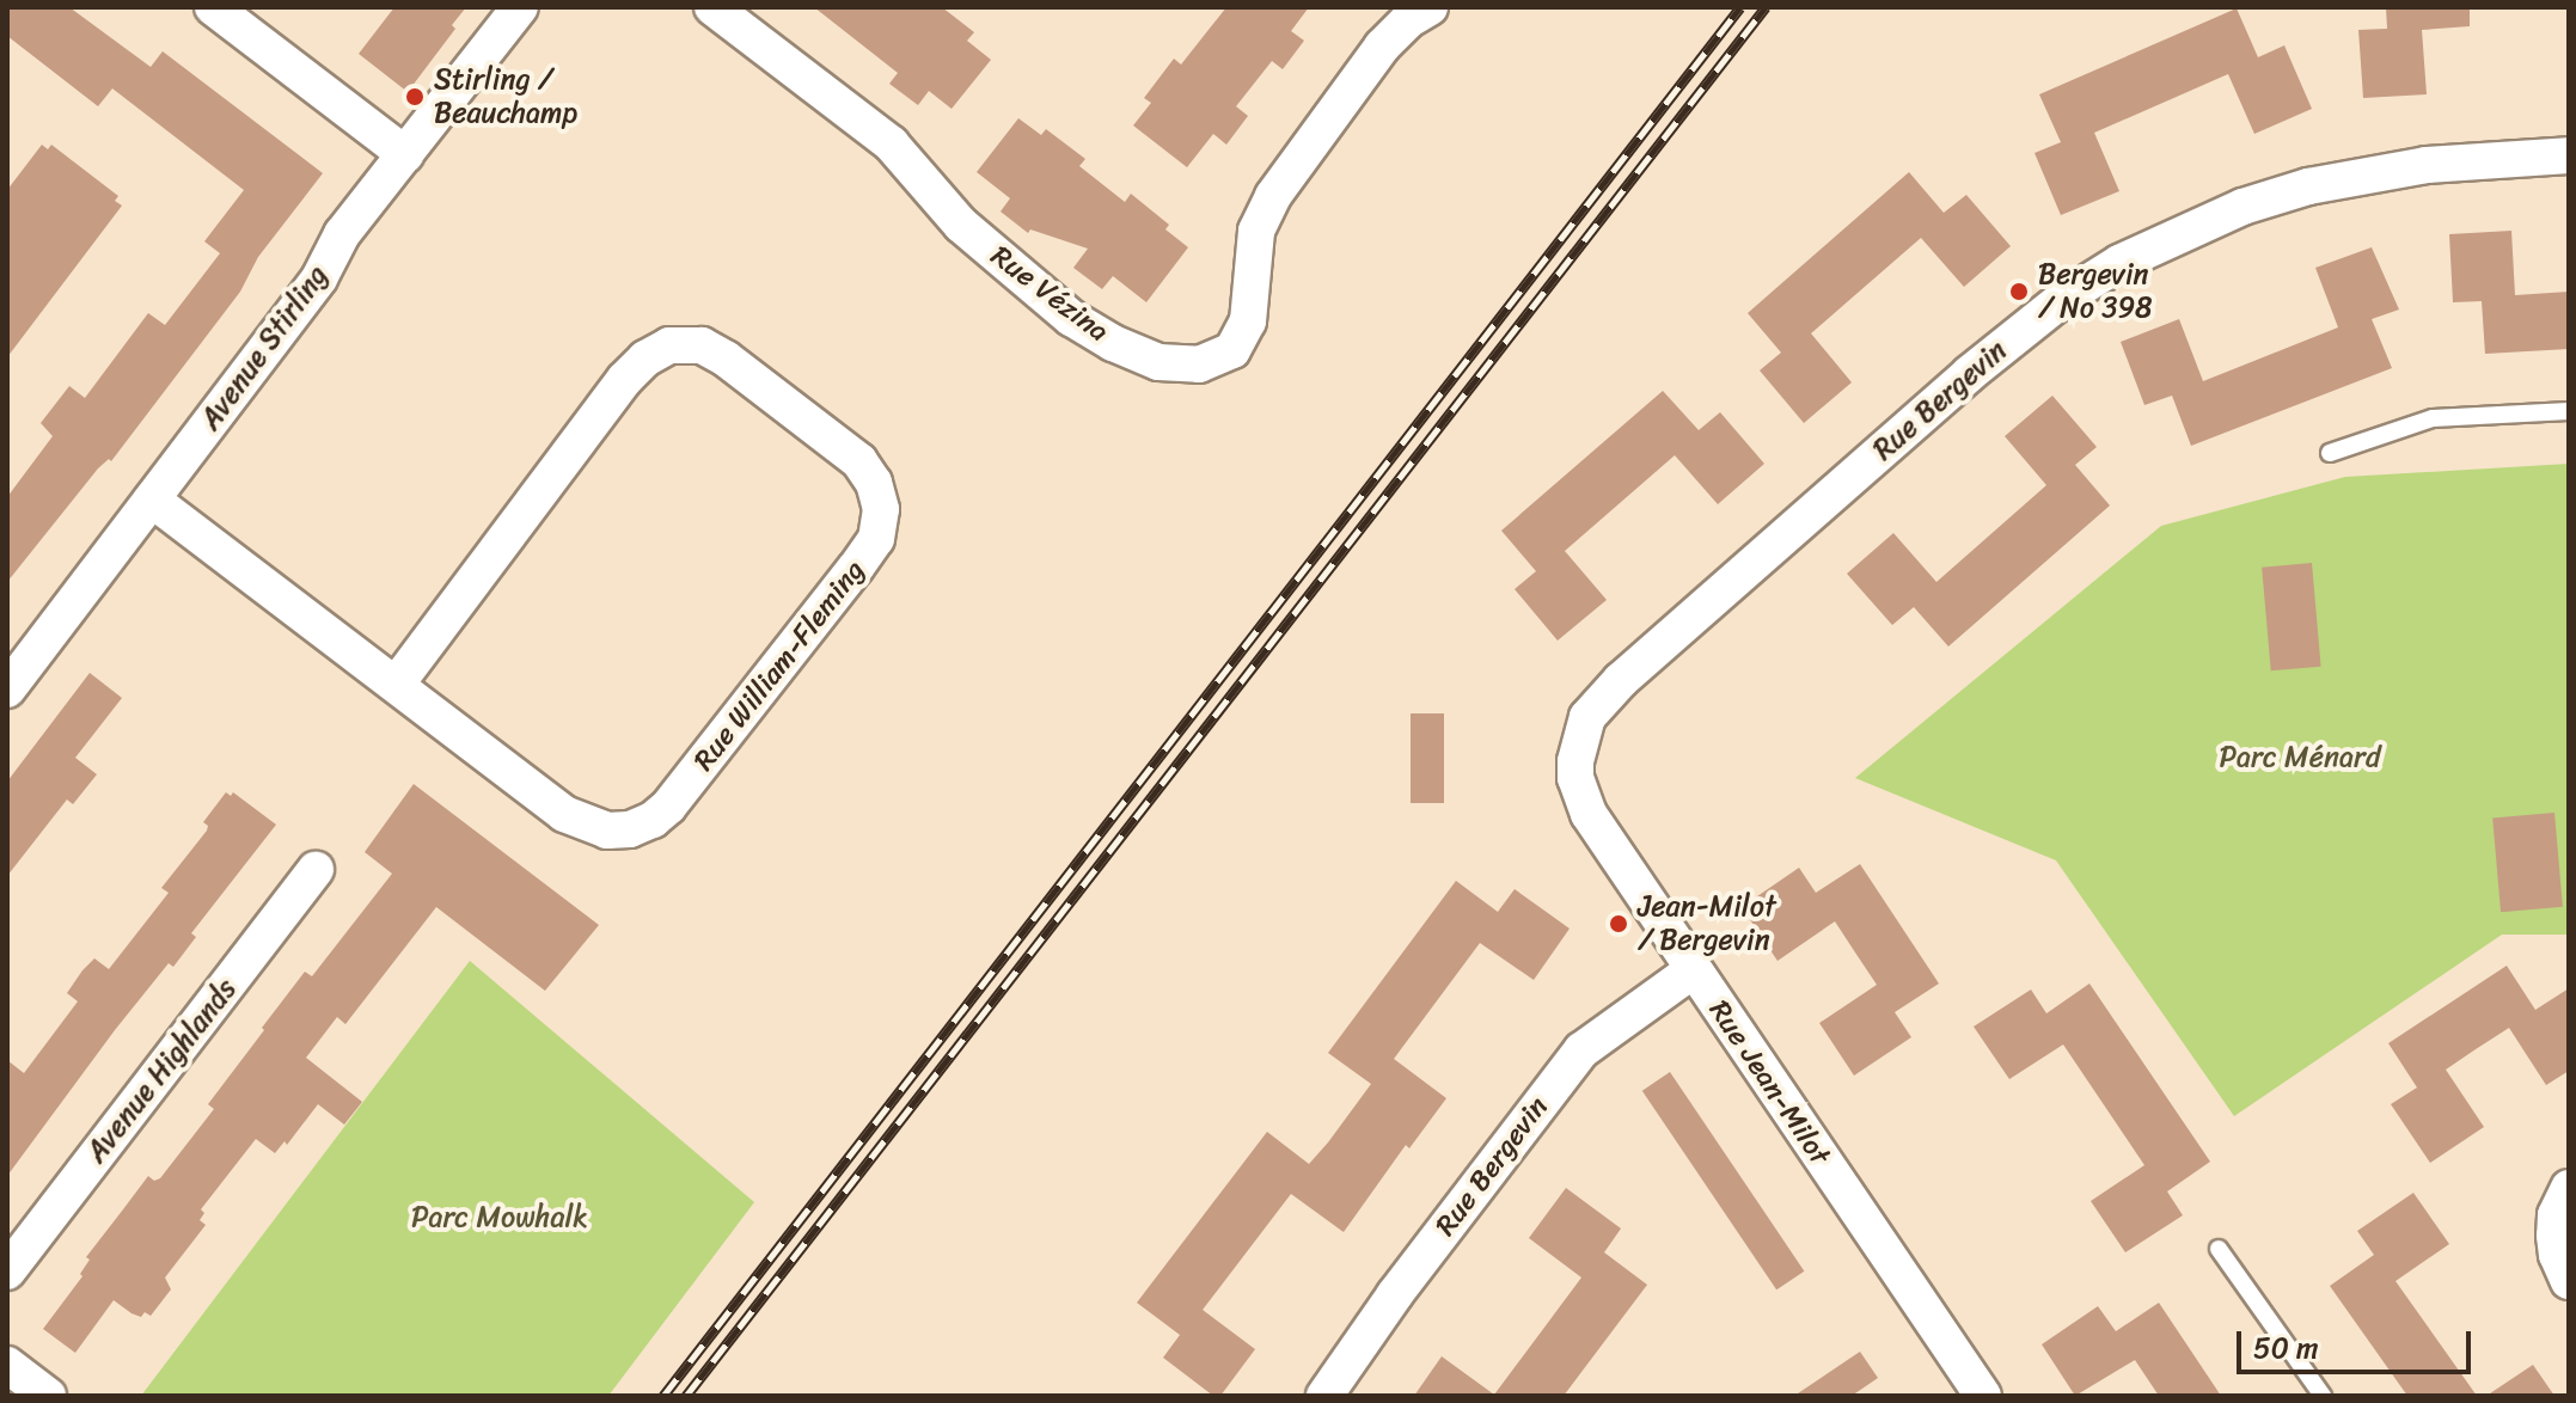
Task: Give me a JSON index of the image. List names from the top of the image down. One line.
{"streets":{"street":["Rue Vézina","Avenue Stirling","Rue Bergevin","Rue William-Fleming","Avenue Highlands","Rue Jean-Milot"]},"crossings":[["Avenue Stirling","Rue William-Fleming"],["Rue Bergevin","Rue Jean-Milot"]],"parks":["Parc Ménard","Parc Mowhalk"],"places":["Stirling / Beauchamp","Bergevin / No 398","Jean-Milot / Bergevin"],"scale_bar":"50 m"}
